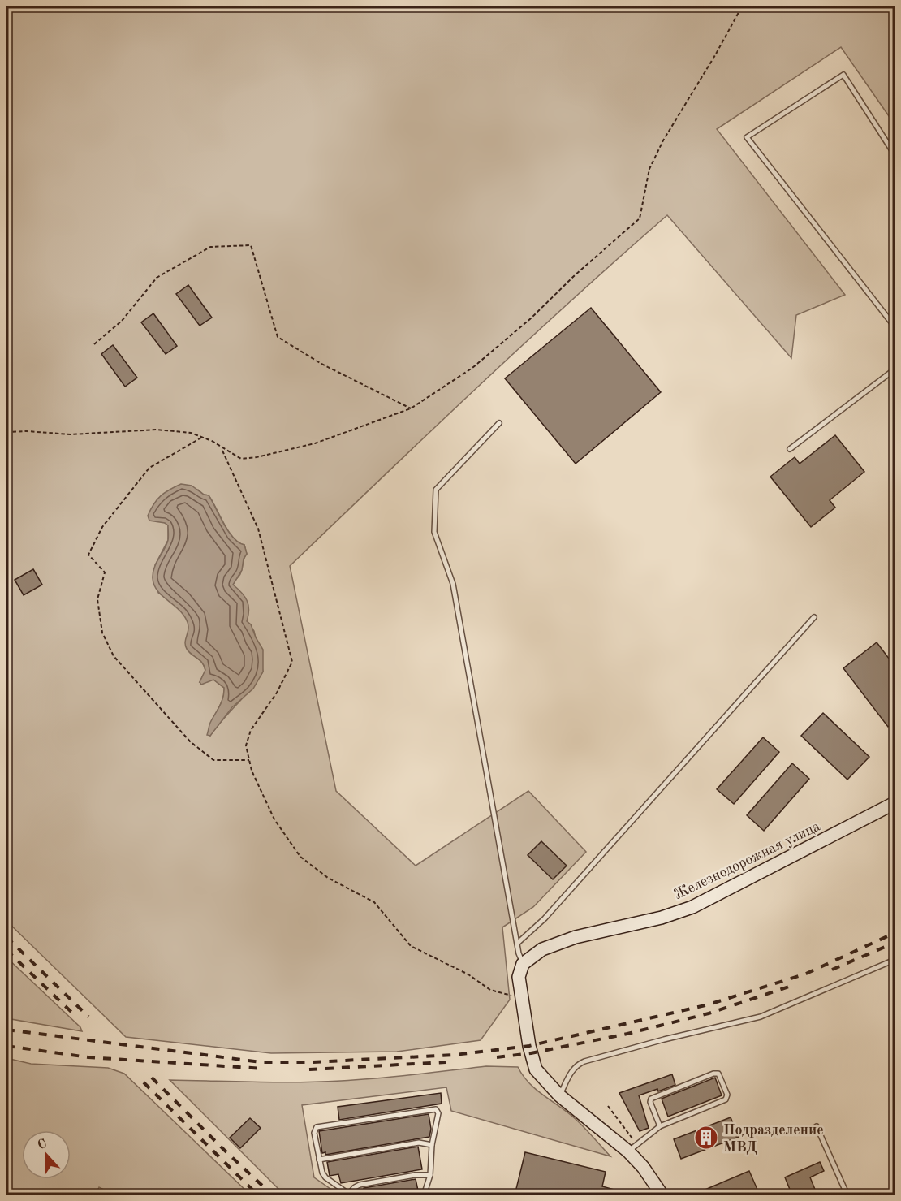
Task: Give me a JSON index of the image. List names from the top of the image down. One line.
{"streets":{"street":["Железнодорожная улица"]},"places":{"building":["Подразделение МВД"]},"north":"top"}
